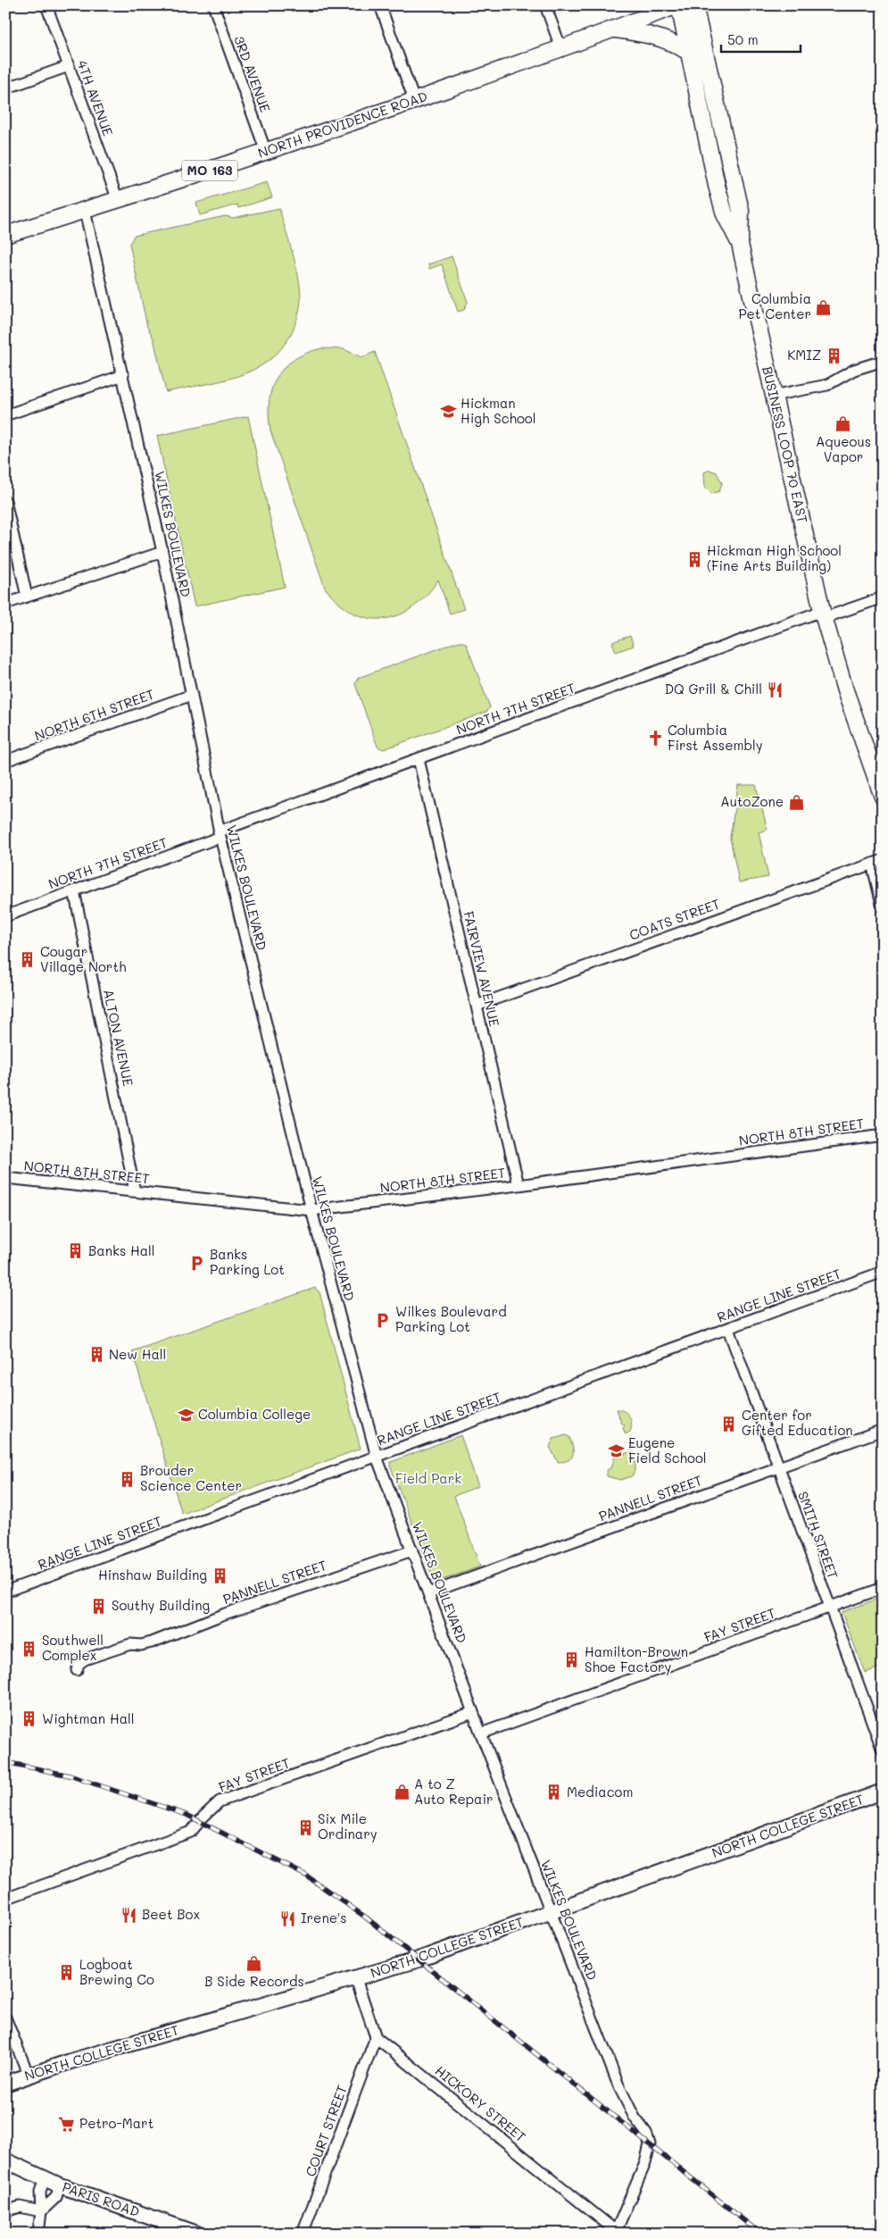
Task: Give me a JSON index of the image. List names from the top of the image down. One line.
{"streets":{"main road":["NORTH PROVIDENCE ROAD","MO 163","BUSINESS LOOP 70 EAST","NORTH COLLEGE STREET","PARIS ROAD"],"street":["3RD AVENUE","4TH AVENUE","WILKES BOULEVARD","NORTH 7TH STREET","NORTH 6TH STREET","COATS STREET","FAIRVIEW AVENUE","ALTON AVENUE","NORTH 8TH STREET","RANGE LINE STREET","PANNELL STREET","SMITH STREET","FAY STREET","HICKORY STREET","COURT STREET"]},"crossings":[["3RD AVENUE","NORTH PROVIDENCE ROAD"],["4TH AVENUE","NORTH PROVIDENCE ROAD"],["NORTH PROVIDENCE ROAD","BUSINESS LOOP 70 EAST"],["NORTH PROVIDENCE ROAD","WILKES BOULEVARD"],["BUSINESS LOOP 70 EAST","NORTH 7TH STREET"],["WILKES BOULEVARD","NORTH 7TH STREET"],["WILKES BOULEVARD","NORTH 6TH STREET"],["WILKES BOULEVARD","NORTH 8TH STREET"],["WILKES BOULEVARD","RANGE LINE STREET"],["WILKES BOULEVARD","PANNELL STREET"],["WILKES BOULEVARD","FAY STREET"],["WILKES BOULEVARD","NORTH COLLEGE STREET"],["WILKES BOULEVARD","HICKORY STREET"],["NORTH 7TH STREET","FAIRVIEW AVENUE"],["NORTH 7TH STREET","ALTON AVENUE"],["COATS STREET","FAIRVIEW AVENUE"],["FAIRVIEW AVENUE","NORTH 8TH STREET"],["ALTON AVENUE","NORTH 8TH STREET"],["RANGE LINE STREET","SMITH STREET"],["PANNELL STREET","SMITH STREET"],["SMITH STREET","FAY STREET"],["HICKORY STREET","COURT STREET"]],"parks":["Field Park"],"places":{"shop":["Columbia Pet Center","Aqueous Vapor","AutoZone","A to Z Auto Repair","B Side Records"],"building":["KMIZ","Hickman High School (Fine Arts Building)","Cougar Village North","Banks Hall","New Hall","Center for Gifted Education","Brouder Science Center","Hinshaw Building","Southy Building","Southwell Complex","Hamilton-Brown Shoe Factory","Wightman Hall","Mediacom","Six Mile Ordinary","Logboat Brewing Co"],"school or university":["Hickman High School","Columbia College","Eugene Field School"],"restaurant":["DQ Grill & Chill","Beet Box","Irene's"],"church":["Columbia First Assembly"],"parking":["Banks Parking Lot","Wilkes Boulevard Parking Lot"],"supermarket":["Petro-Mart"]},"scale_bar":"50 m"}
